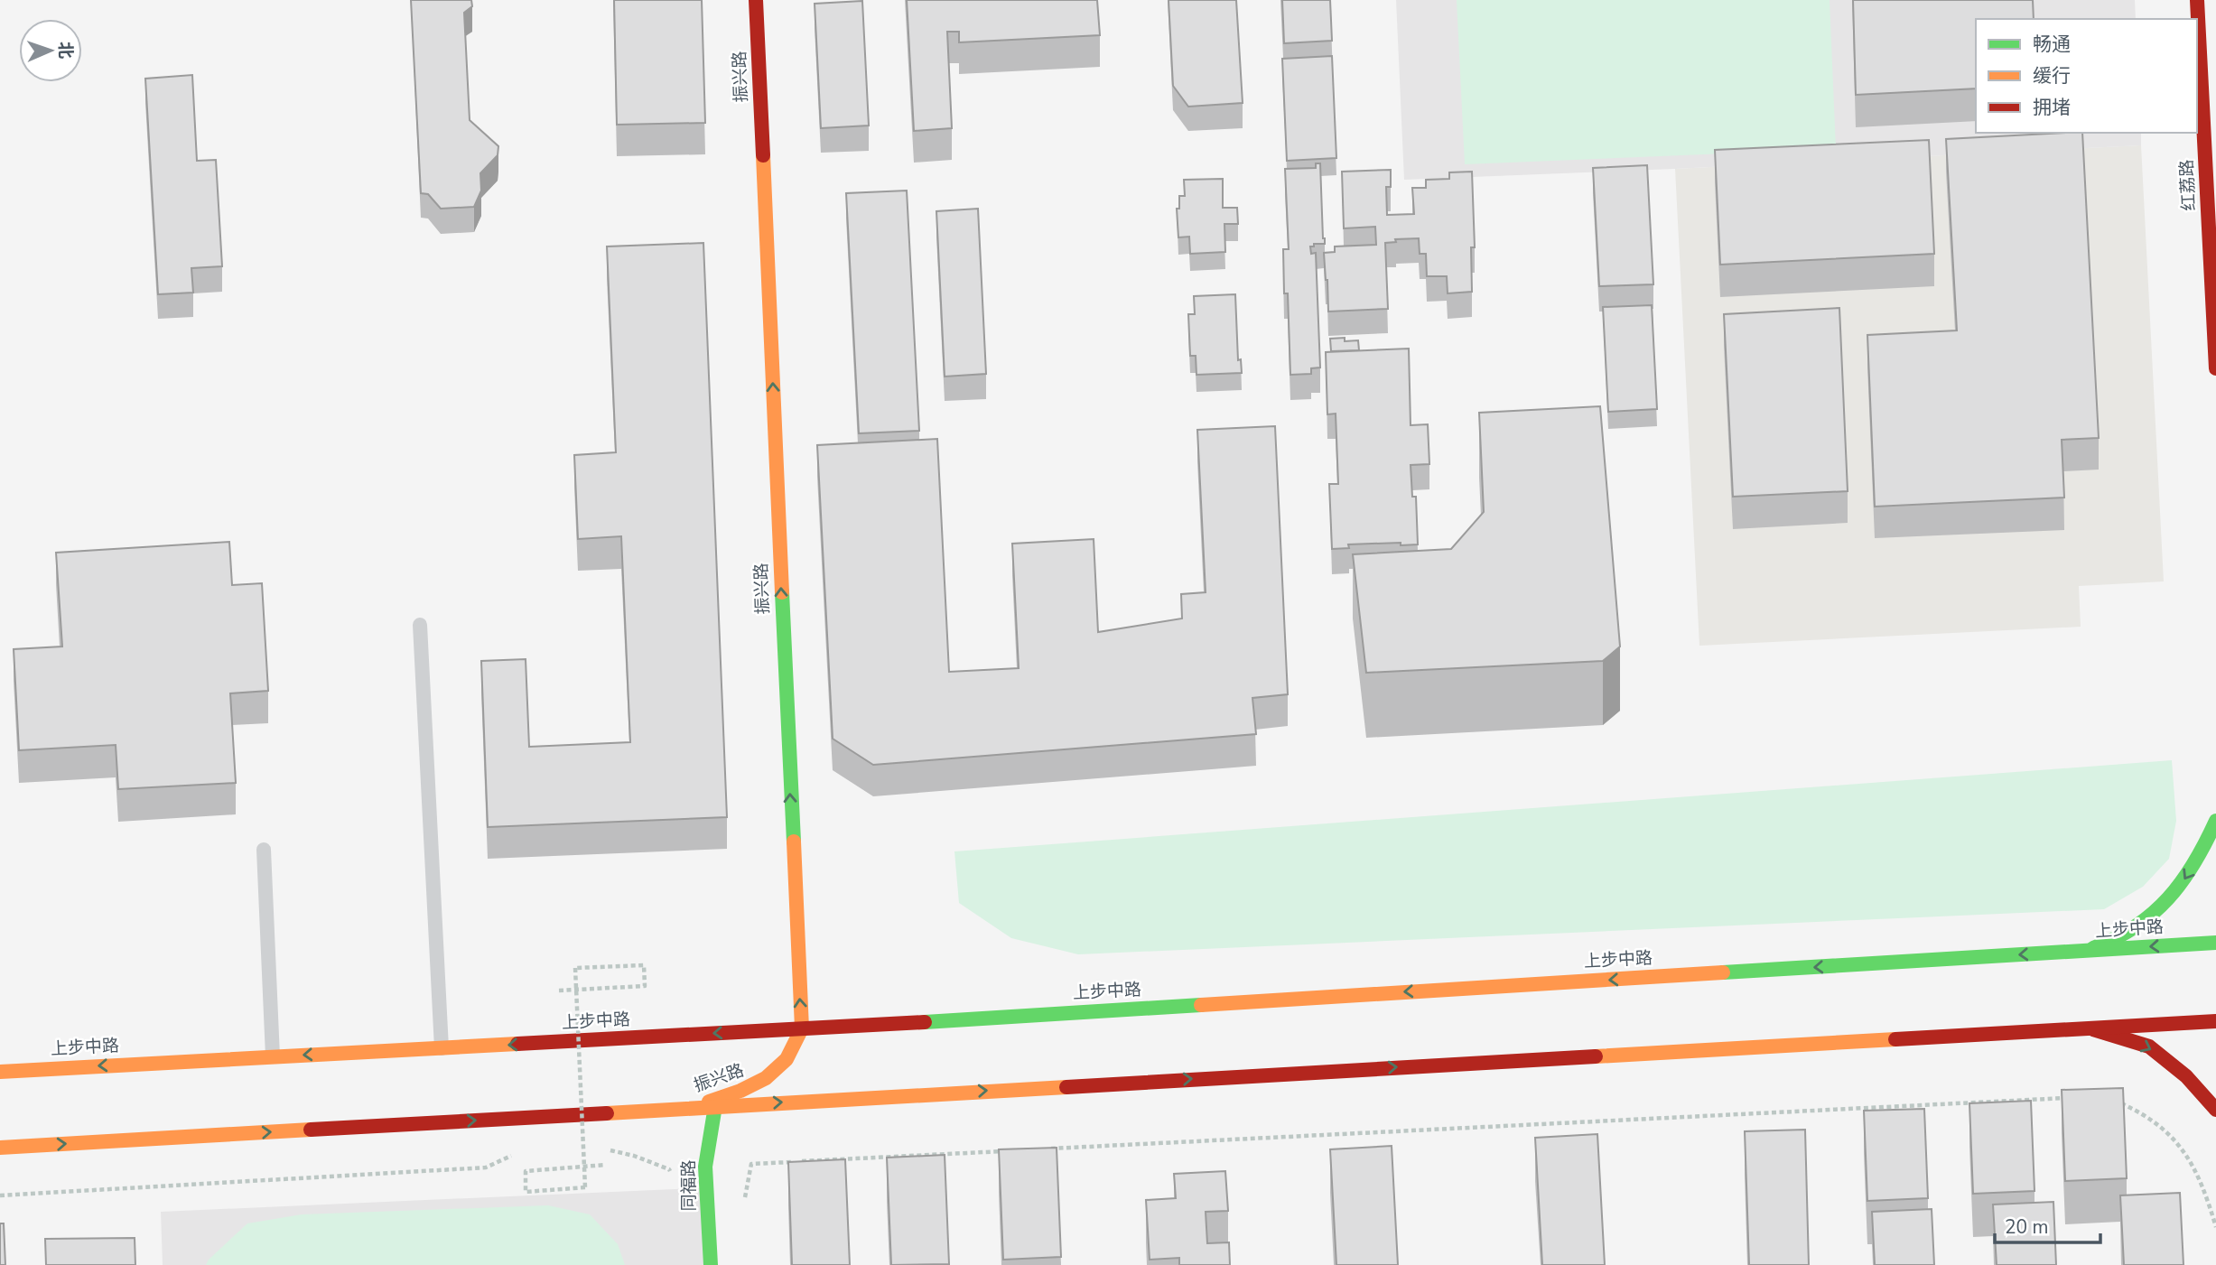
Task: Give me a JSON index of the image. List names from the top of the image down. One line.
{"streets":{"main road":["振兴路","红荔路","上步中路","同福路"]},"crossings":[["振兴路","上步中路"]],"one_way":["振兴路"],"legend":["畅通","缓行","拥堵"],"scale_bar":"20 m","north":"right"}
